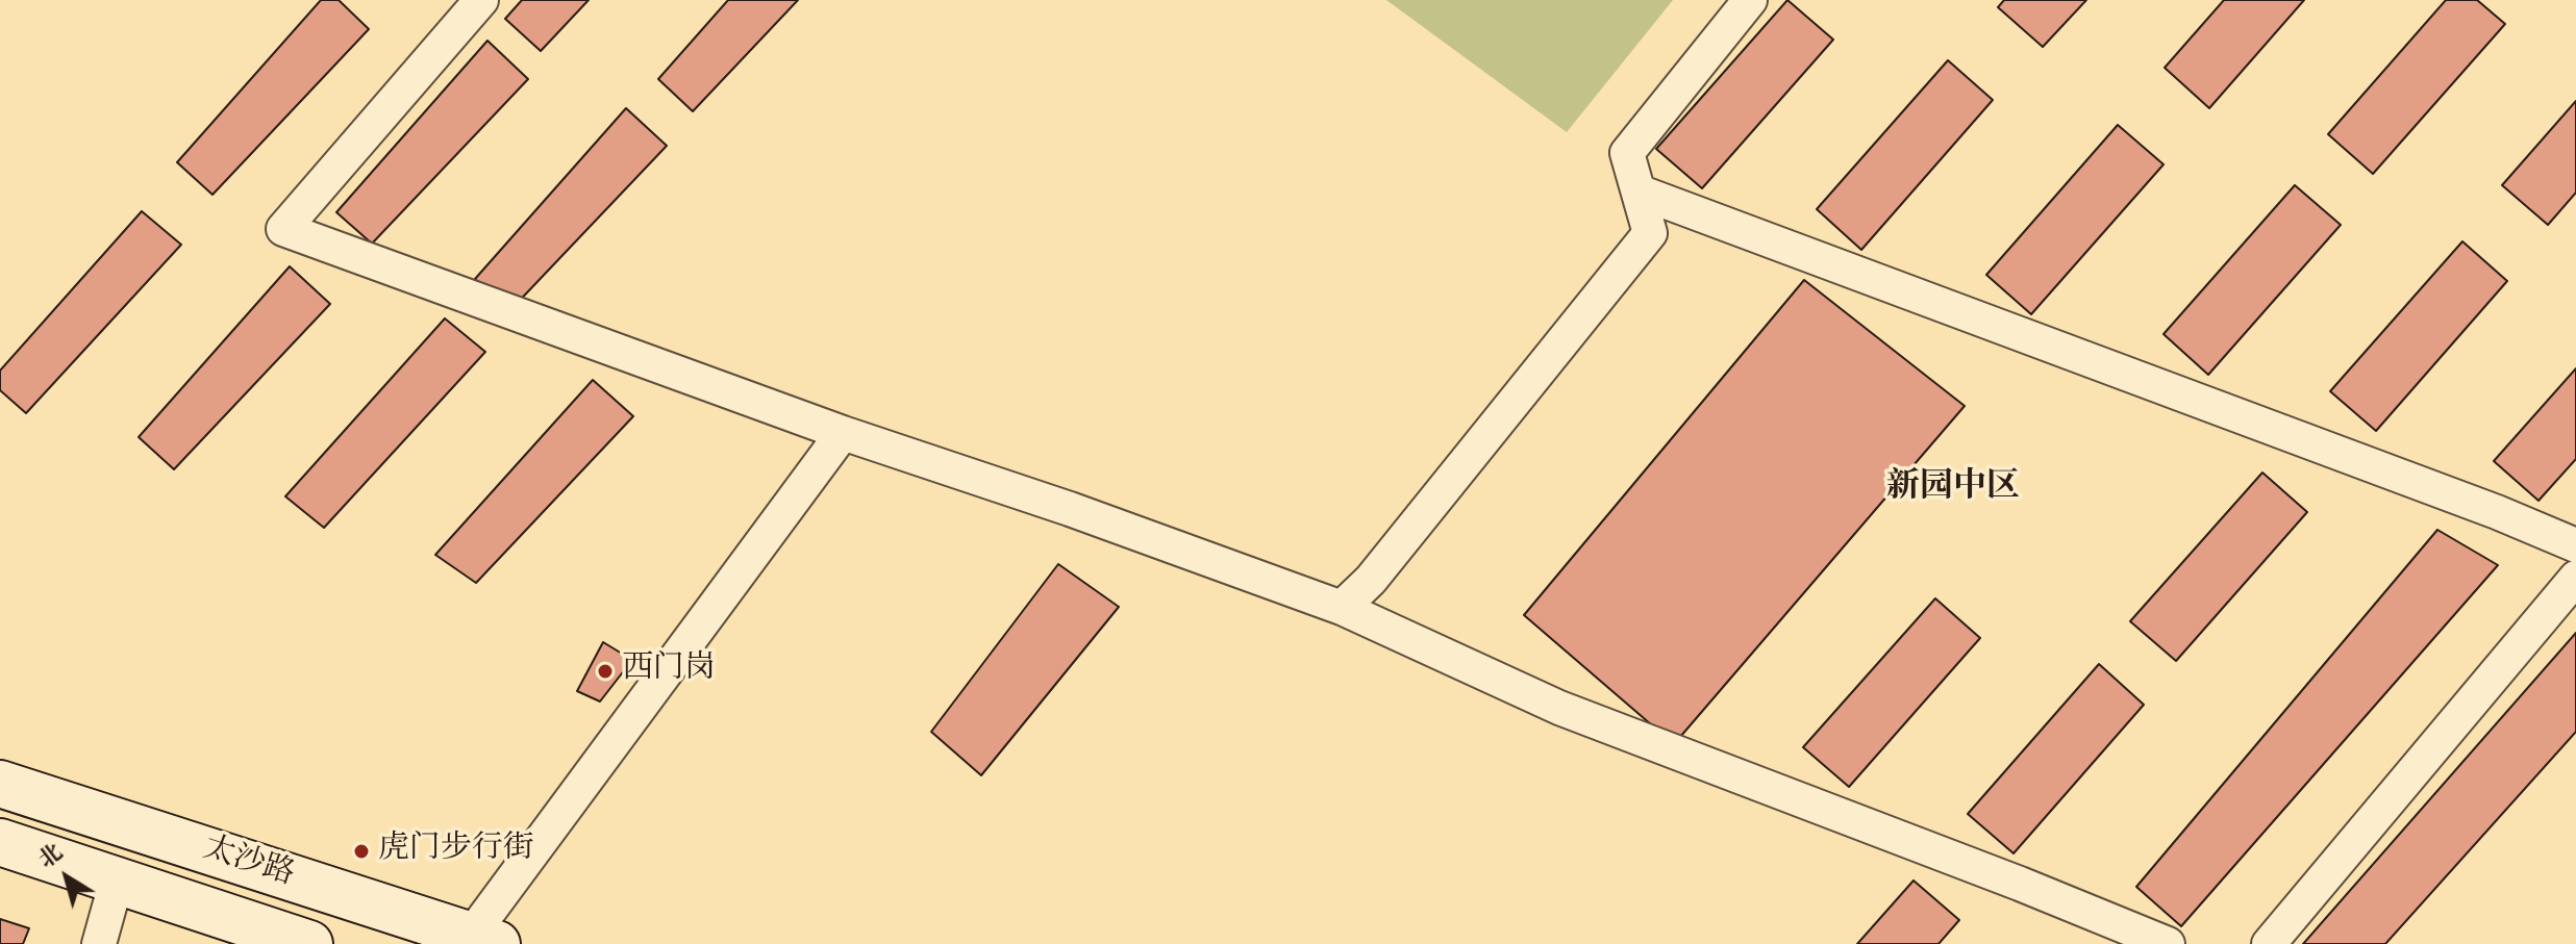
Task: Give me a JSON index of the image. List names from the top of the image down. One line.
{"streets":{"main road":["太沙路"]},"districts":["新园中区"],"places":["西门岗","虎门步行街"],"north":"top left"}
